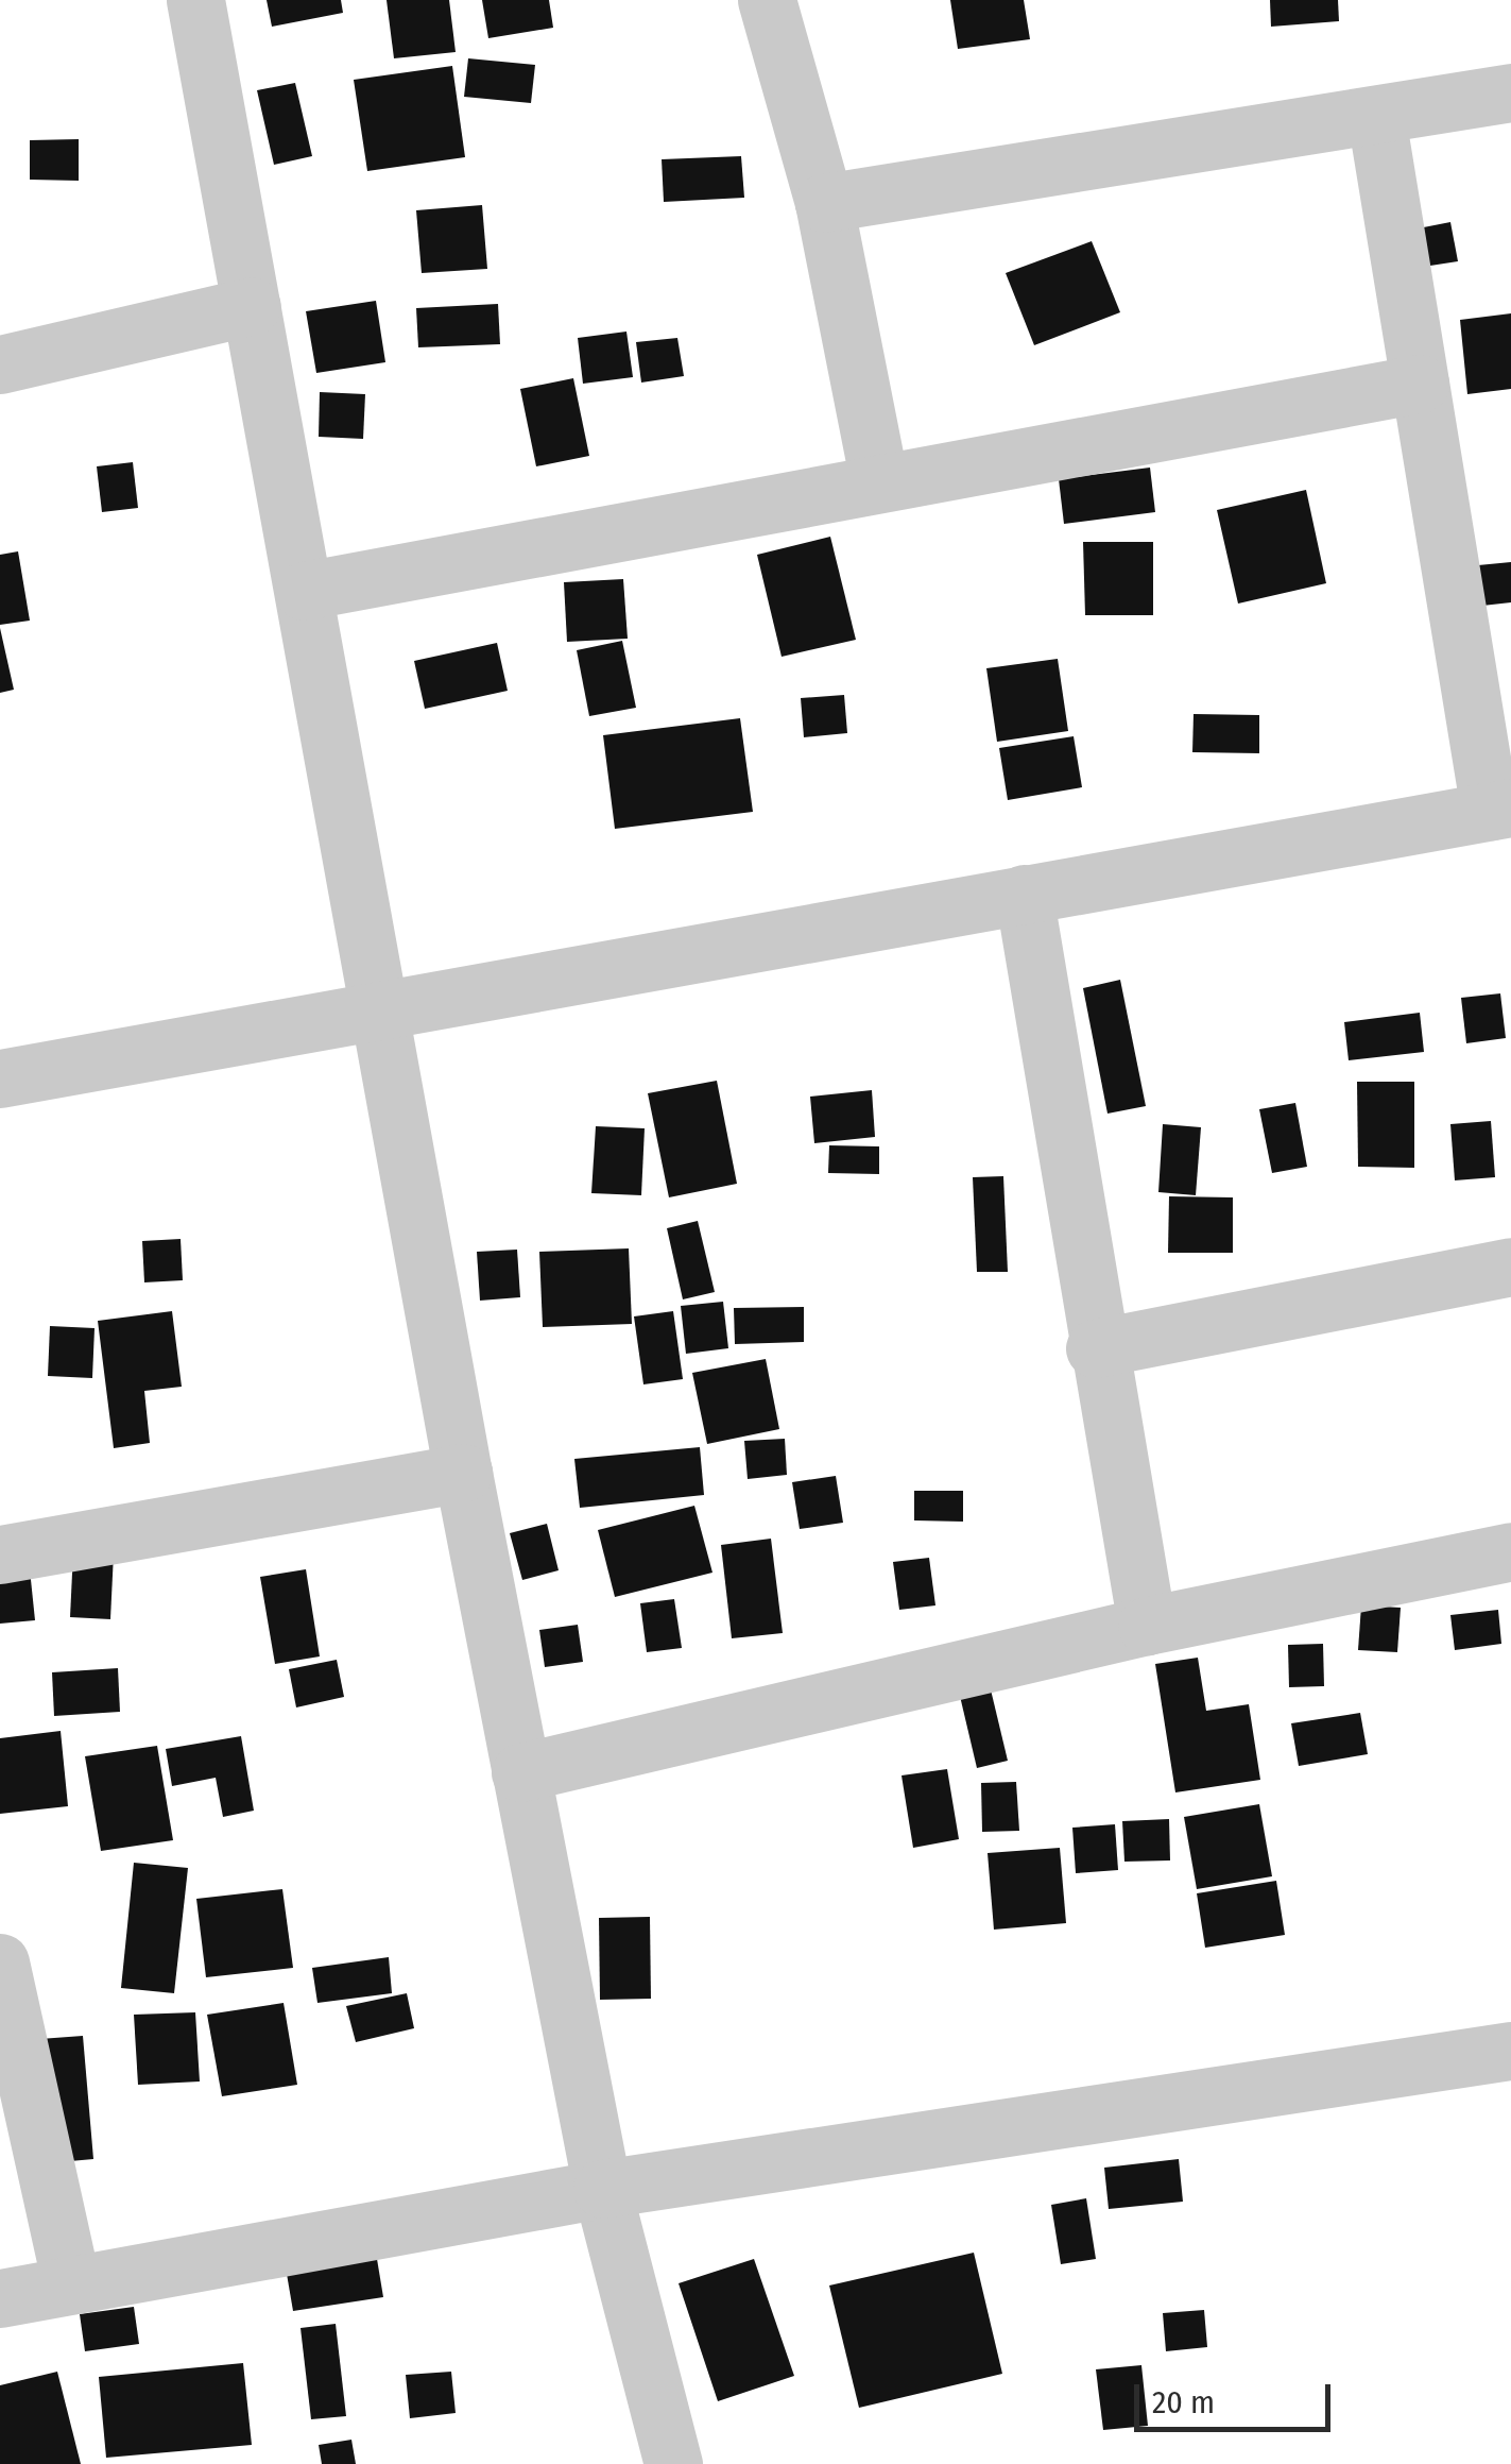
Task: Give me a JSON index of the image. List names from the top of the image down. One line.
{"scale_bar":"20 m"}
